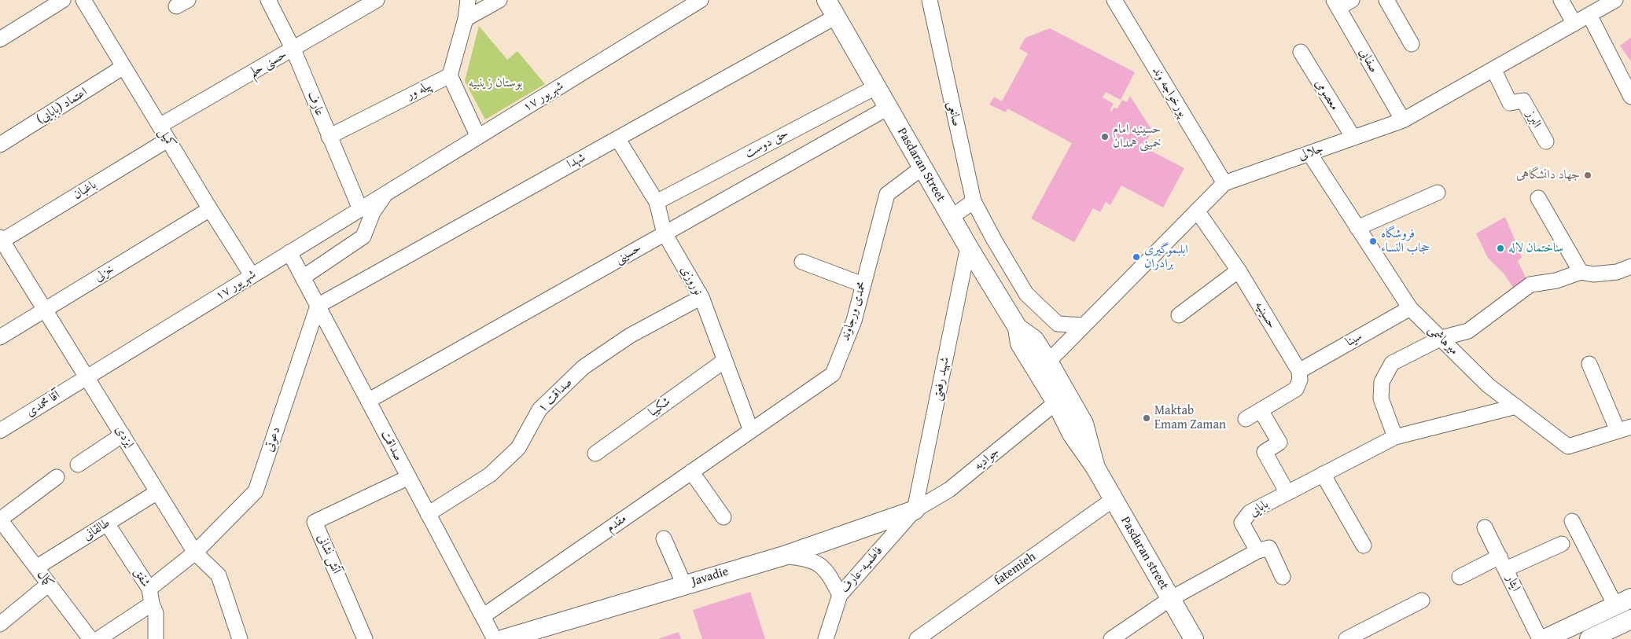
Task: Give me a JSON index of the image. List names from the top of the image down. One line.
{"streets":{"main road":["Pasdaran Street","Pasdaran street","Javadie"],"street":["صفایی","حسنی حلم","پیله ور","پورخواجه وند","معصومی","۱۷ شهریور","عارف","اعتماد (بابایی)","صانعی","البرز","کمیل","حق دوست","جلالی","شهدا","باغبان","حسینی","خزلی","نوروزی","محمدی ورجاوند","حسینیه","سینا","میرهاشمی","شهید رفعتی","صداقت ۱","آقا محمدی","شکیبا","ایزدی","دعوتی","صداقت","جوادیه","بابایی","مقدم","طالقانی","آتش نشانی","fatemieh","فاطمیه-عارف","شفق","کمال","ایثار"]},"crossings":[["صفایی","جلالی"],["حسنی حلم","عارف"],["حسنی حلم","کمیل"],["پیله ور","عارف"],["پورخواجه وند","جلالی"],["معصومی","جلالی"],["۱۷ شهریور","عارف"],["۱۷ شهریور","کمیل"],["۱۷ شهریور","آقا محمدی"],["۱۷ شهریور","ایزدی"],["۱۷ شهریور","صداقت"],["اعتماد (بابایی)","کمیل"],["صانعی","جلالی"],["البرز","جلالی"],["کمیل","باغبان"],["کمیل","خزلی"],["حق دوست","Pasdaran Street"],["حق دوست","نوروزی"],["جلالی","Pasdaran Street"],["جلالی","حسینیه"],["جلالی","میرهاشمی"],["شهدا","Pasdaran Street"],["شهدا","نوروزی"],["شهدا","دعوتی"],["شهدا","صداقت"],["Pasdaran Street","حسینی"],["Pasdaran Street","محمدی ورجاوند"],["Pasdaran Street","شهید رفعتی"],["Pasdaran Street","جوادیه"],["Pasdaran Street","Pasdaran street"],["باغبان","ایزدی"],["حسینی","نوروزی"],["حسینی","صداقت"],["خزلی","ایزدی"],["نوروزی","محمدی ورجاوند"],["نوروزی","صداقت ۱"],["نوروزی","شکیبا"],["نوروزی","مقدم"],["محمدی ورجاوند","مقدم"],["حسینیه","سینا"],["سینا","میرهاشمی"],["میرهاشمی","بابایی"],["شهید رفعتی","جوادیه"],["شهید رفعتی","فاطمیه-عارف"],["شهید رفعتی","Javadie"],["صداقت ۱","صداقت"],["آقا محمدی","ایزدی"],["ایزدی","دعوتی"],["ایزدی","طالقانی"],["دعوتی","صداقت"],["دعوتی","شفق"],["صداقت","مقدم"],["صداقت","آتش نشانی"],["جوادیه","فاطمیه-عارف"],["جوادیه","Javadie"],["طالقانی","شفق"],["طالقانی","کمال"],["Pasdaran street","fatemieh"],["فاطمیه-عارف","Javadie"]],"parks":["بوستان زینبیه"],"places":["حسینیه امام خمینی همدان","جهاد دانشگاهی","فروشگاه حجاب النساء","ساختمان لاله","ابلبموگیری برادران","Maktab Emam Zaman"]}
